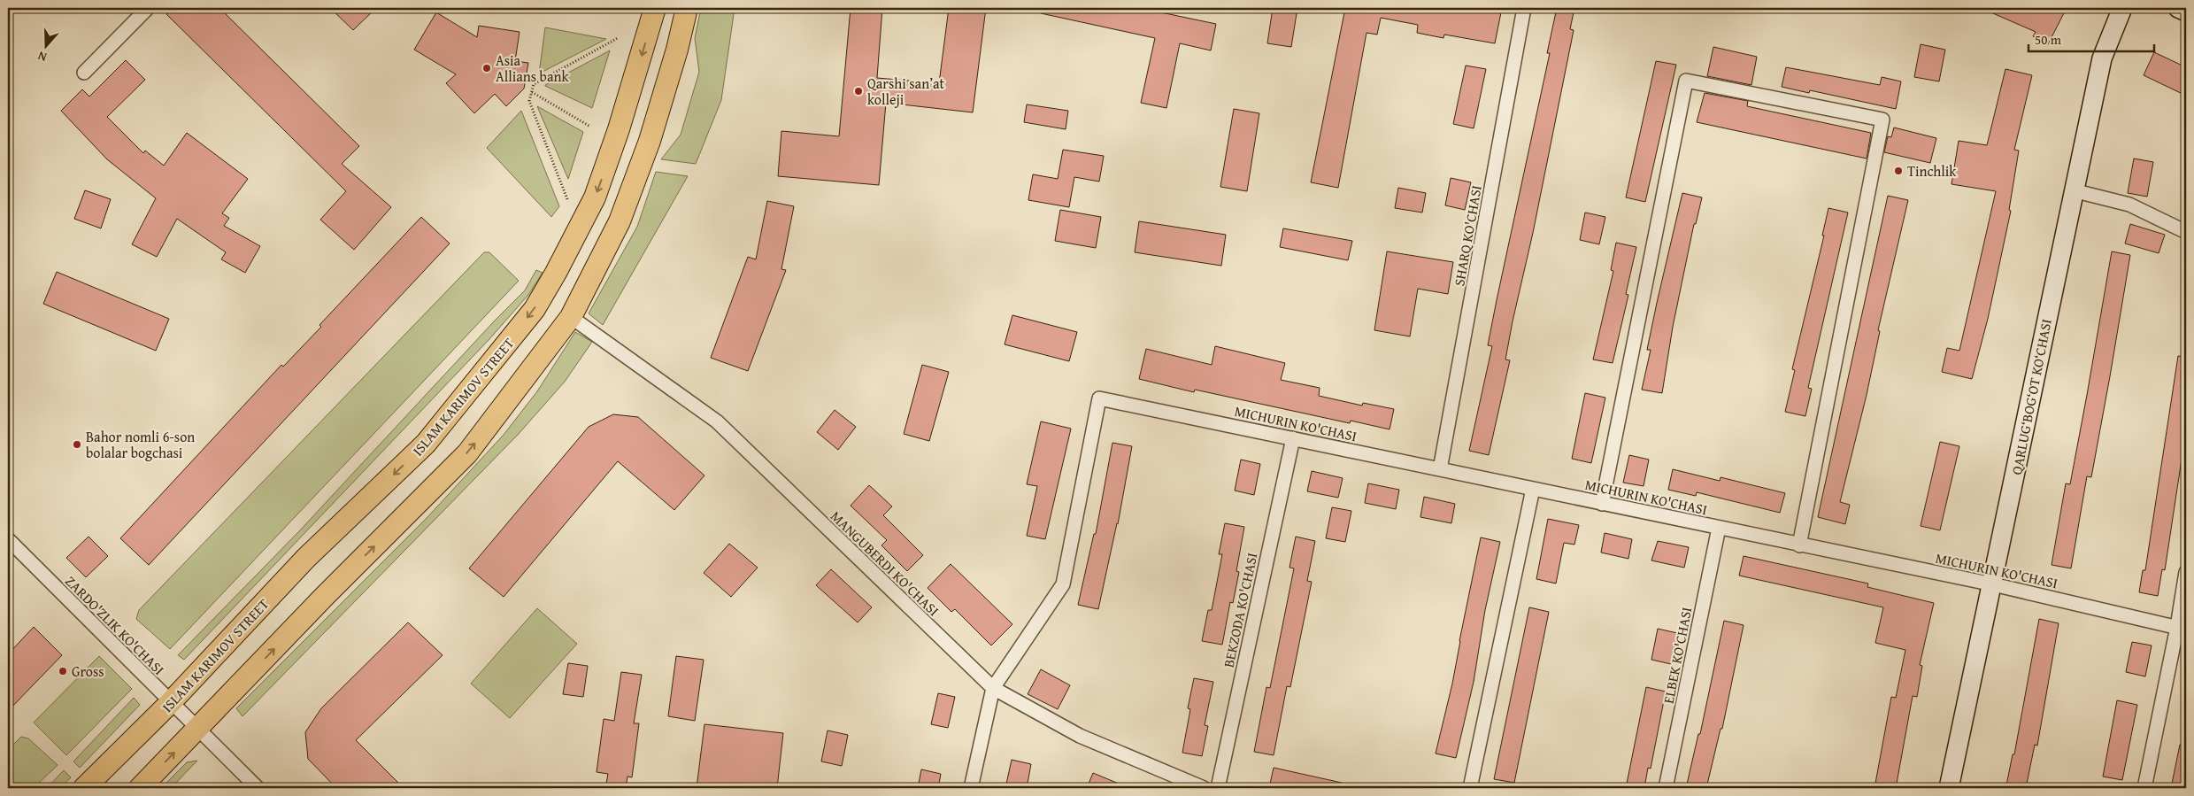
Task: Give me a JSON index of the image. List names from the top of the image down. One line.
{"streets":{"main road":["ISLAM KARIMOV STREET","QARLUG‘BOG‘OT KO‘CHASI"],"street":["SHARQ KO'CHASI","MICHURIN KO'CHASI","MANGUBERDI KO'CHASI","BEKZODA KO'CHASI","ZARDO'ZLIK KO'CHASI","ELBEK KO'CHASI"]},"crossings":[["SHARQ KO'CHASI","MICHURIN KO'CHASI"],["ISLAM KARIMOV STREET","ZARDO'ZLIK KO'CHASI"],["QARLUG‘BOG‘OT KO‘CHASI","MICHURIN KO'CHASI"],["MICHURIN KO'CHASI","MANGUBERDI KO'CHASI"],["MICHURIN KO'CHASI","BEKZODA KO'CHASI"],["MICHURIN KO'CHASI","ELBEK KO'CHASI"]],"places":["Asia Allians bank","Qarshi san’at kolleji","Tinchlik","Bahor nomli 6-son bolalar bogchasi","Gross"],"scale_bar":"50 m","north":"bottom"}
